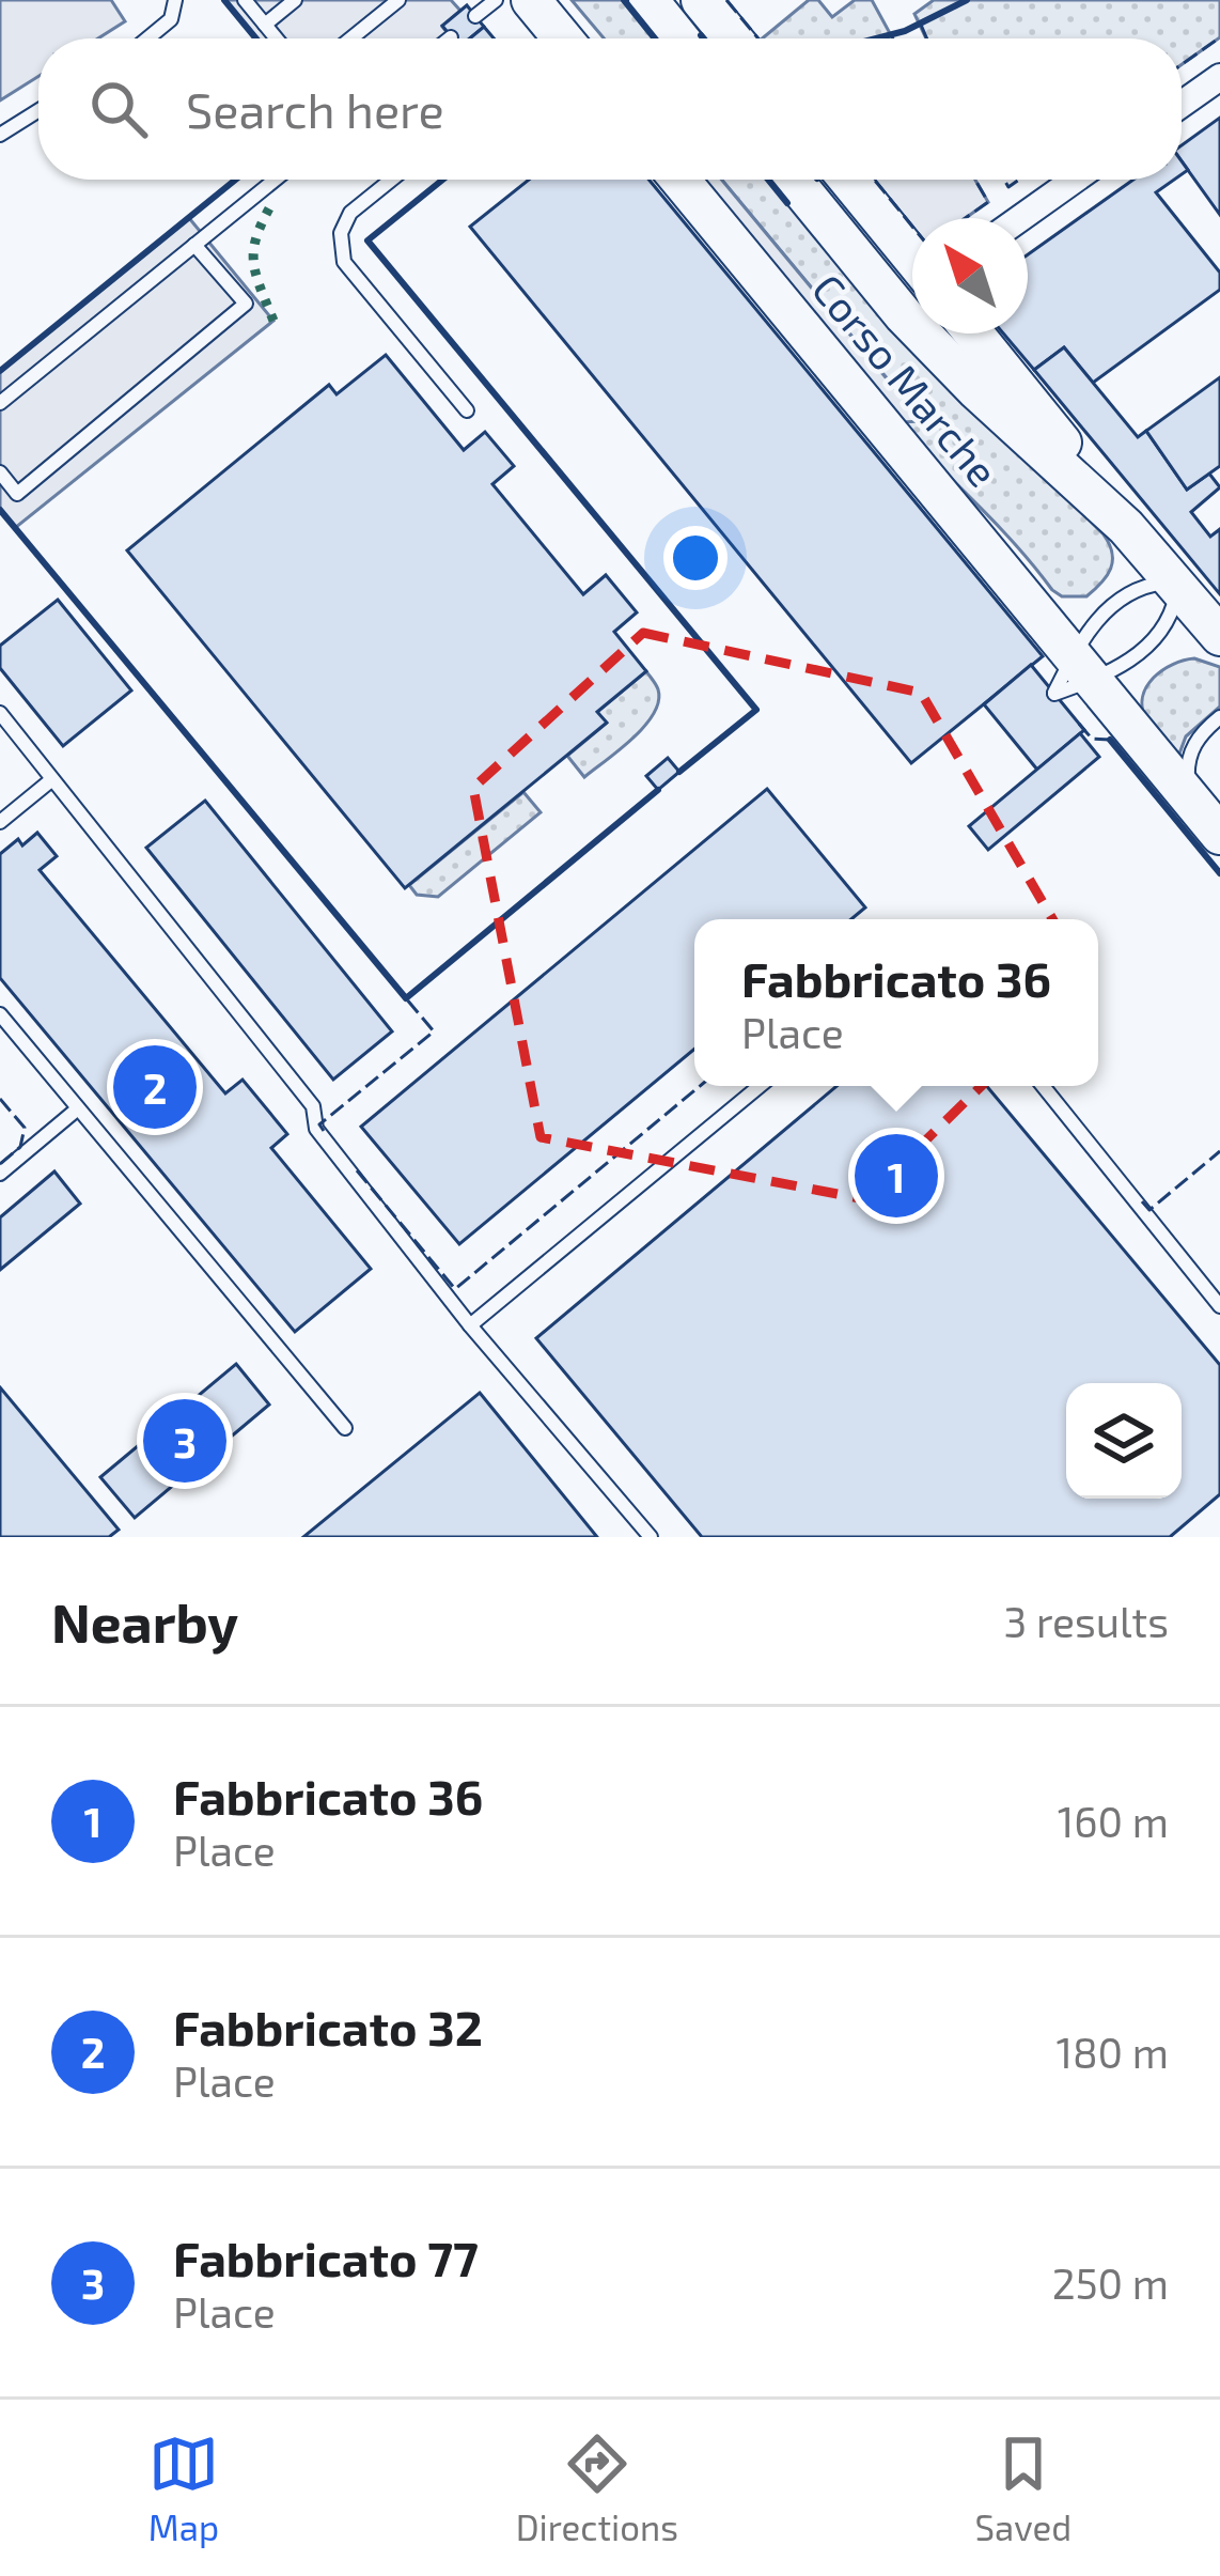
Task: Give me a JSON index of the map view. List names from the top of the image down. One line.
{"streets":{"main road":["Corso Marche"]},"north":"top left","page":{"search":"Search here","popup":["Fabbricato 36","Place"],"pins":["2","1","3"],"heading":["Nearby","3 results"],"list":[{"mark":"1","name":"Fabbricato 36","note":"Place","value":"160 m"},{"mark":"2","name":"Fabbricato 32","note":"Place","value":"180 m"},{"mark":"3","name":"Fabbricato 77","note":"Place","value":"250 m"}],"nav":["Map","Directions","Saved"]}}
